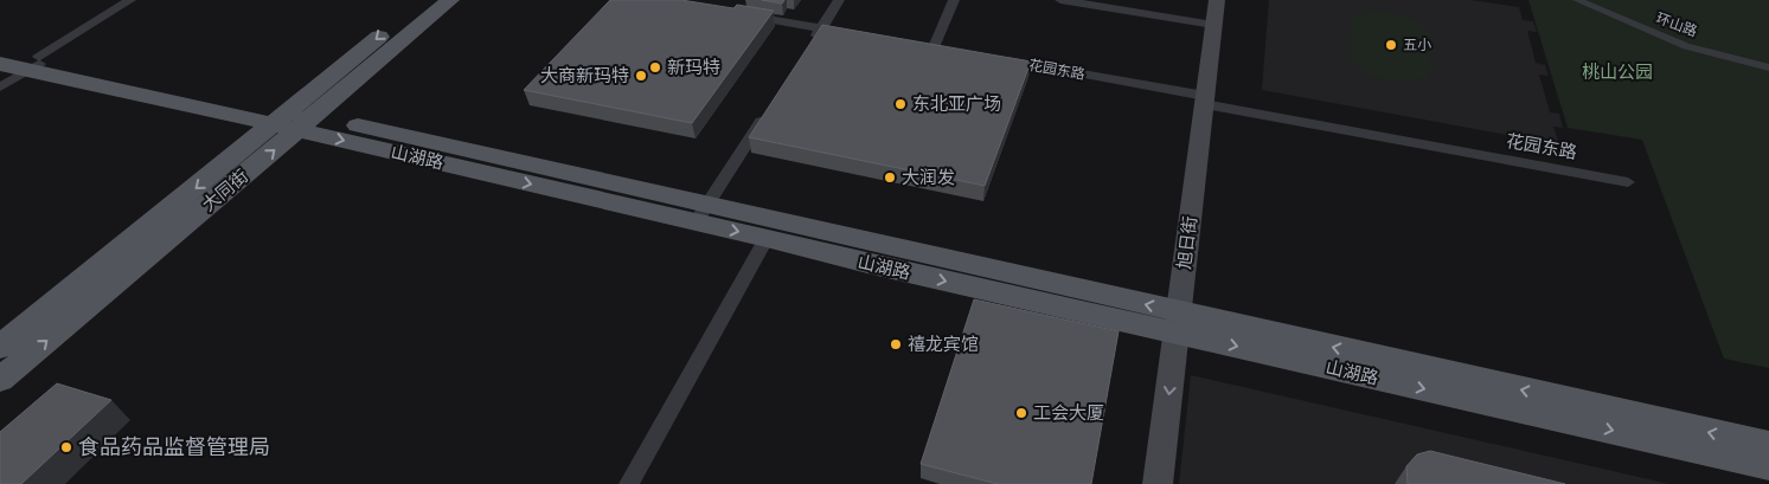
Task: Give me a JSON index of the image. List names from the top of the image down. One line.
{"streets":{"main road":["山湖路","大同街","旭日街"],"street":["环山路","花园东路"]},"crossings":[["花园东路","旭日街"],["山湖路","大同街"],["山湖路","旭日街"]],"parks":["桃山公园"],"places":["五小","新玛特","大商新玛特","东北亚广场","大润发","禧龙宾馆","工会大厦","食品药品监督管理局"]}
